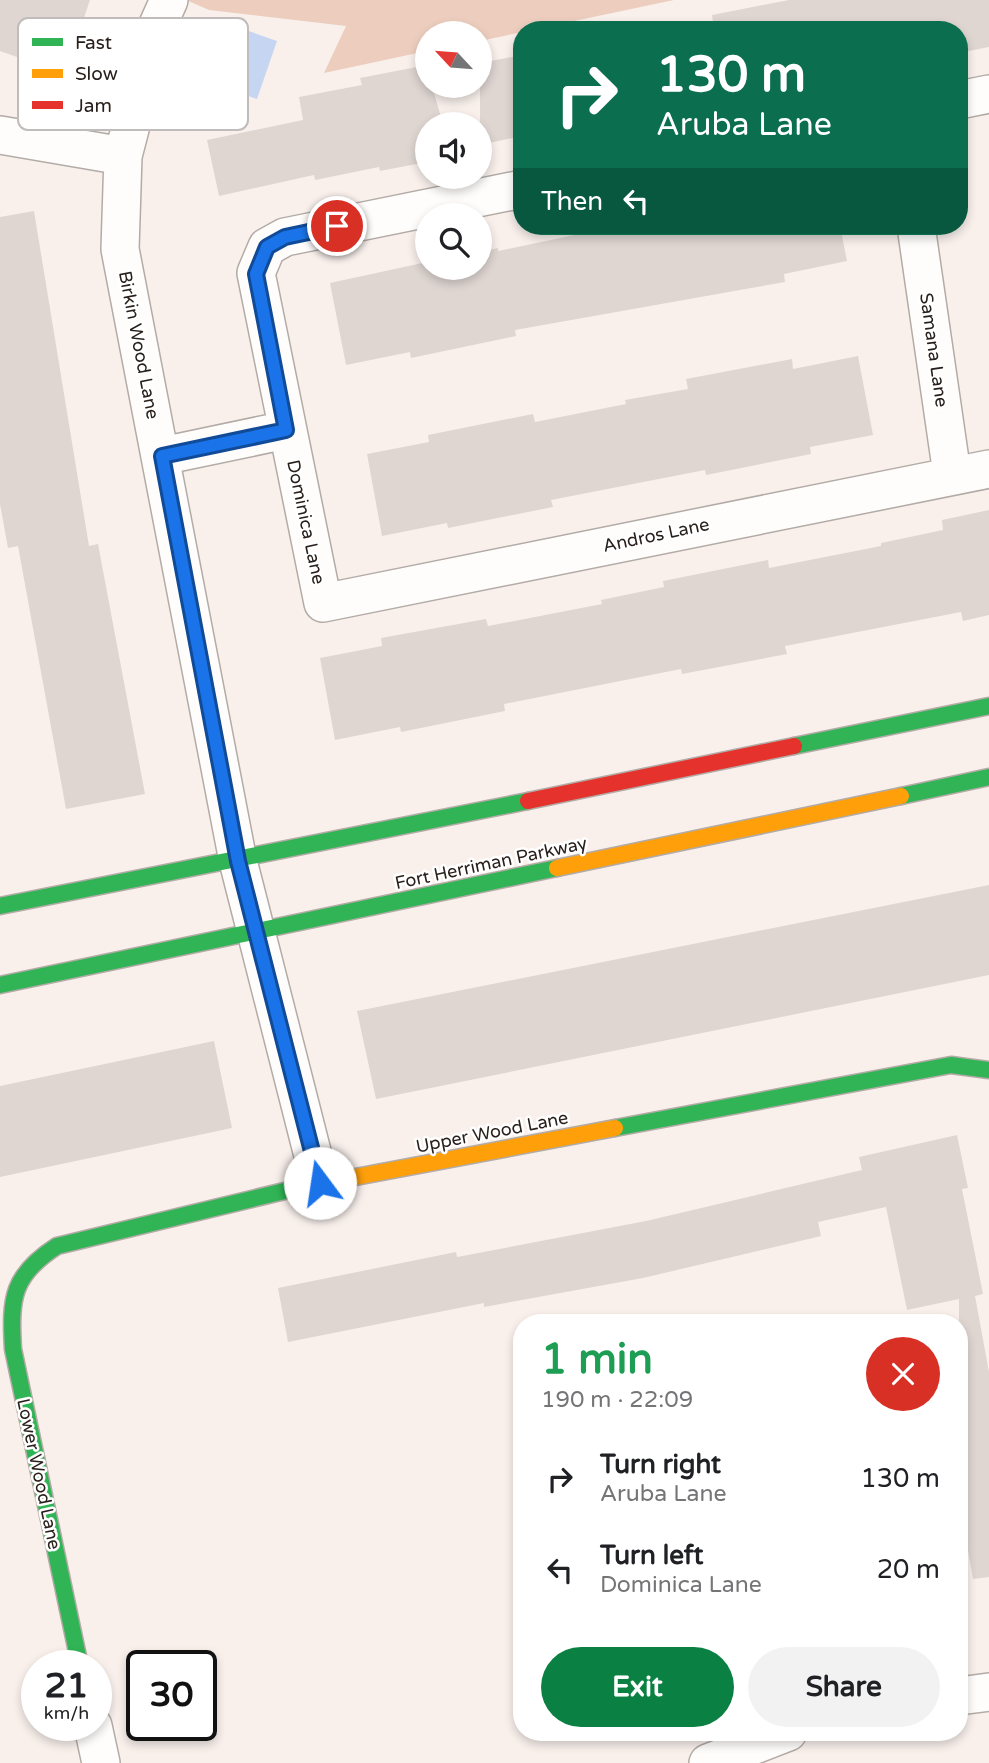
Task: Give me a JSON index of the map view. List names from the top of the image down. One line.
{"streets":{"street":["Birkin Wood Lane","Samana Lane","Dominica Lane","Andros Lane","Fort Herriman Parkway","Upper Wood Lane","Lower Wood Lane"]},"crossings":[["Birkin Wood Lane","Fort Herriman Parkway"],["Birkin Wood Lane","Upper Wood Lane"],["Samana Lane","Andros Lane"],["Dominica Lane","Andros Lane"],["Upper Wood Lane","Lower Wood Lane"]],"legend":["Fast","Slow","Jam"],"north":"top left","page":{"turn":["130 m","Aruba Lane"],"then":"Then","heading":["1 min","190 m · 22:09"],"list":[{"name":"Turn right","note":"Aruba Lane","value":"130 m"},{"name":"Turn left","note":"Dominica Lane","value":"20 m"}],"buttons":["Exit","Share"],"speed":"21 km/h","limit":"30"}}
